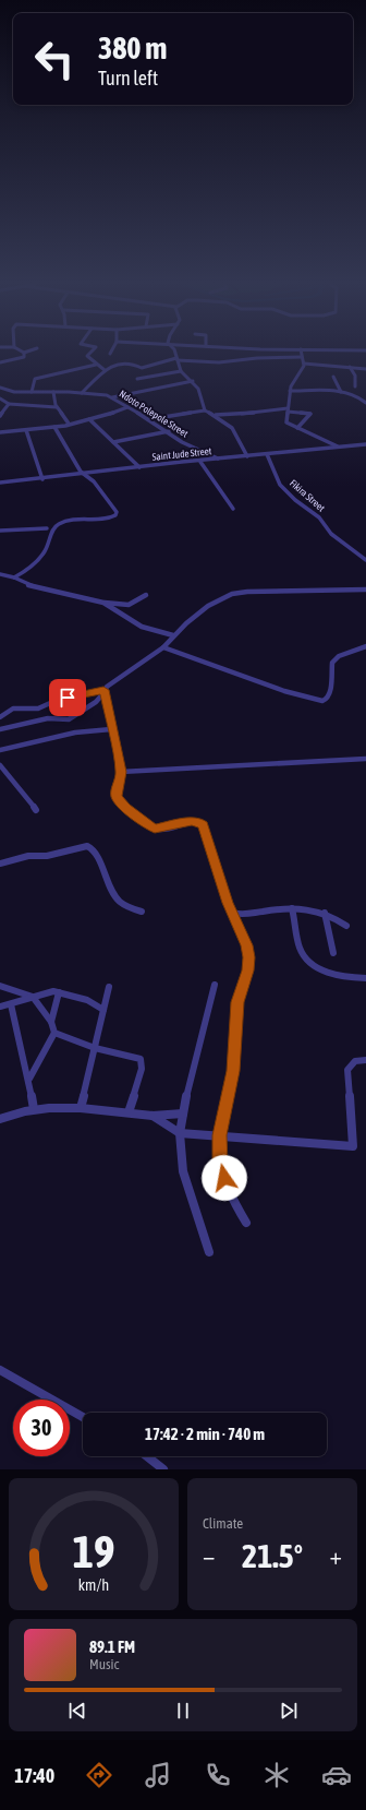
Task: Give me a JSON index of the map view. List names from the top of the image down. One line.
{"streets":{"street":["Ndoto Polepole Street","Saint Jude Street","Fikira Street"]},"crossings":[["Ndoto Polepole Street","Saint Jude Street"],["Saint Jude Street","Fikira Street"]],"page":{"turn":["380 m","Turn left"],"limit":"30","trip":"17:42 · 2 min · 740 m","tile":"Climate","heat":["−","21.5°","+"],"song":["89.1 FM","Music"],"tabs":"17:40","gauge":["19","km/h"]}}
